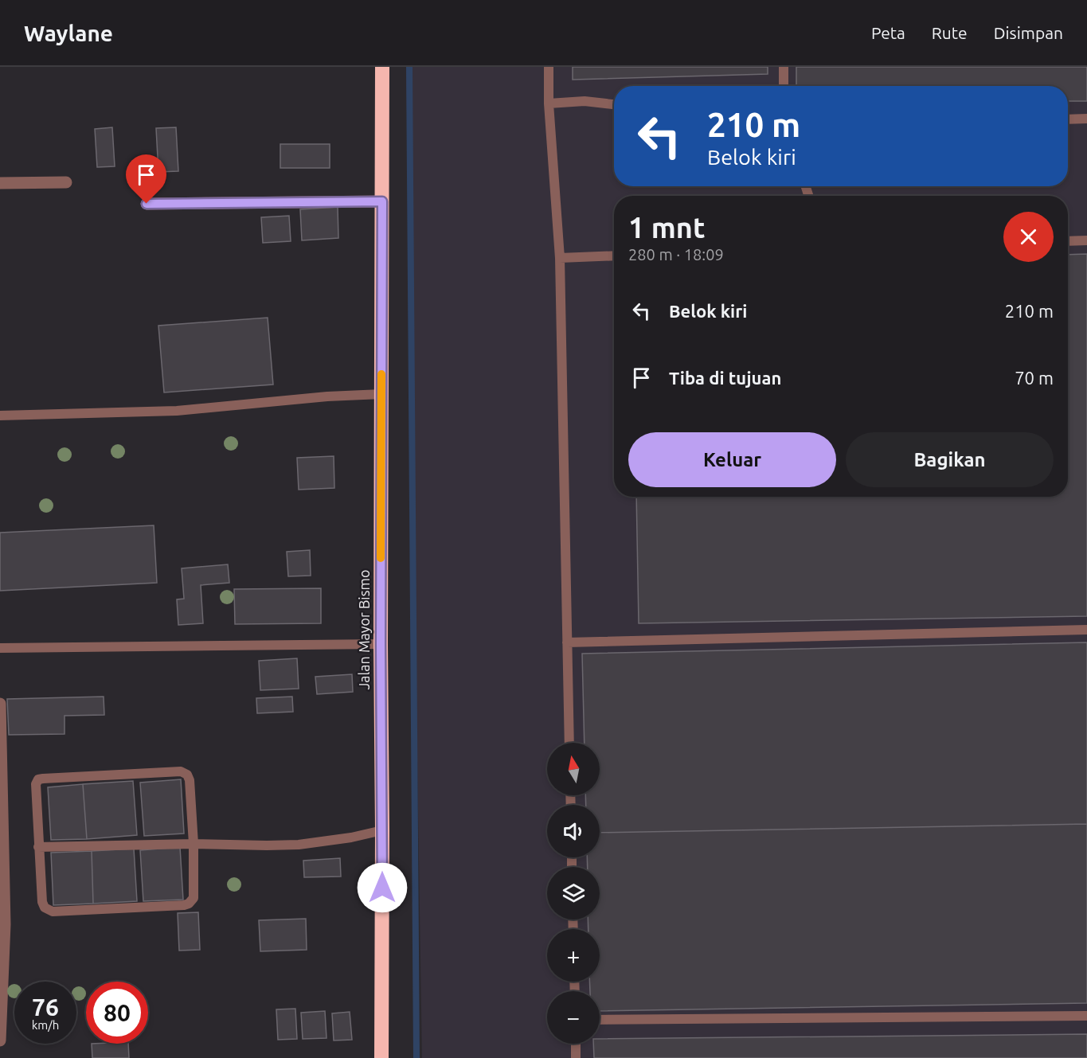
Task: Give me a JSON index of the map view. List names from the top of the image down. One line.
{"streets":{"highway":["Jalan Mayor Bismo"]},"north":"top","page":{"header":"Waylane","nav":["Peta","Rute","Disimpan"],"turn":["210 m","Belok kiri"],"heading":["1 mnt","280 m · 18:09"],"list":[{"name":"Belok kiri","value":"210 m"},{"name":"Tiba di tujuan","value":"70 m"}],"buttons":["Keluar","Bagikan"],"map_buttons":["+","−"],"speed":"76 km/h","limit":"80"}}
